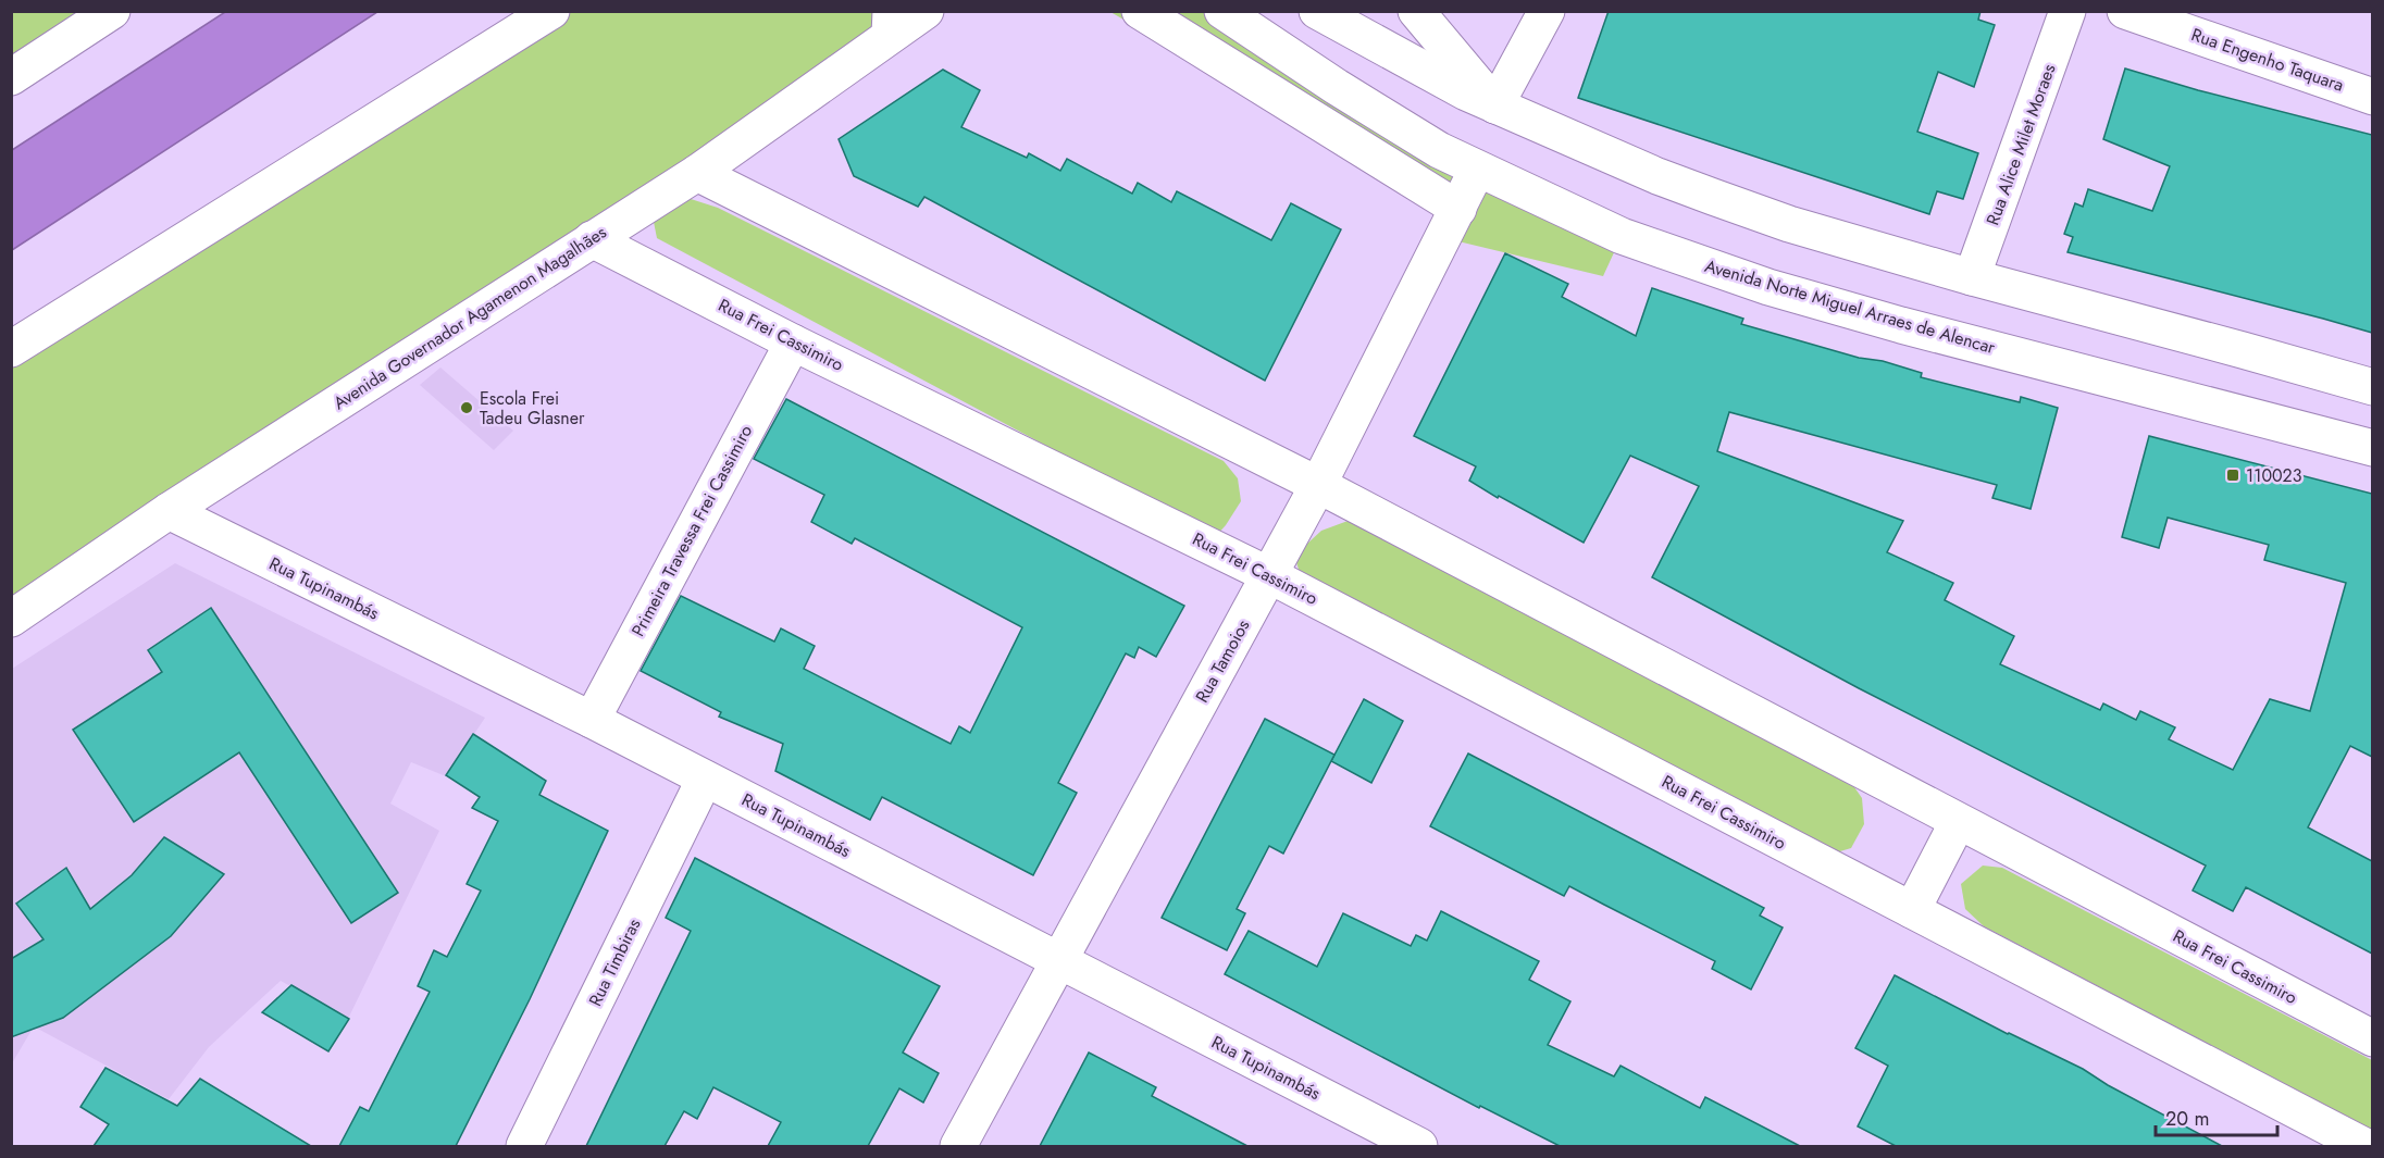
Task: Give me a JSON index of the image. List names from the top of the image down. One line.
{"streets":{"main road":["Rua Engenho Taquara","Rua Alice Milet Moraes","Avenida Norte Miguel Arraes de Alencar","Avenida Governador Agamenon Magalhães","Rua Frei Cassimiro","Primeira Travessa Frei Cassimiro","Rua Tupinambás","Rua Tamoios","Rua Timbiras"]},"crossings":[["Avenida Norte Miguel Arraes de Alencar","Rua Tamoios"],["Avenida Governador Agamenon Magalhães","Rua Frei Cassimiro"],["Avenida Governador Agamenon Magalhães","Rua Tupinambás"],["Rua Frei Cassimiro","Primeira Travessa Frei Cassimiro"],["Rua Frei Cassimiro","Rua Tamoios"],["Primeira Travessa Frei Cassimiro","Rua Tupinambás"],["Rua Tupinambás","Rua Tamoios"],["Rua Tupinambás","Rua Timbiras"]],"places":{"other":["Escola Frei Tadeu Glasner"],"transit":["110023"]},"scale_bar":"20 m"}
